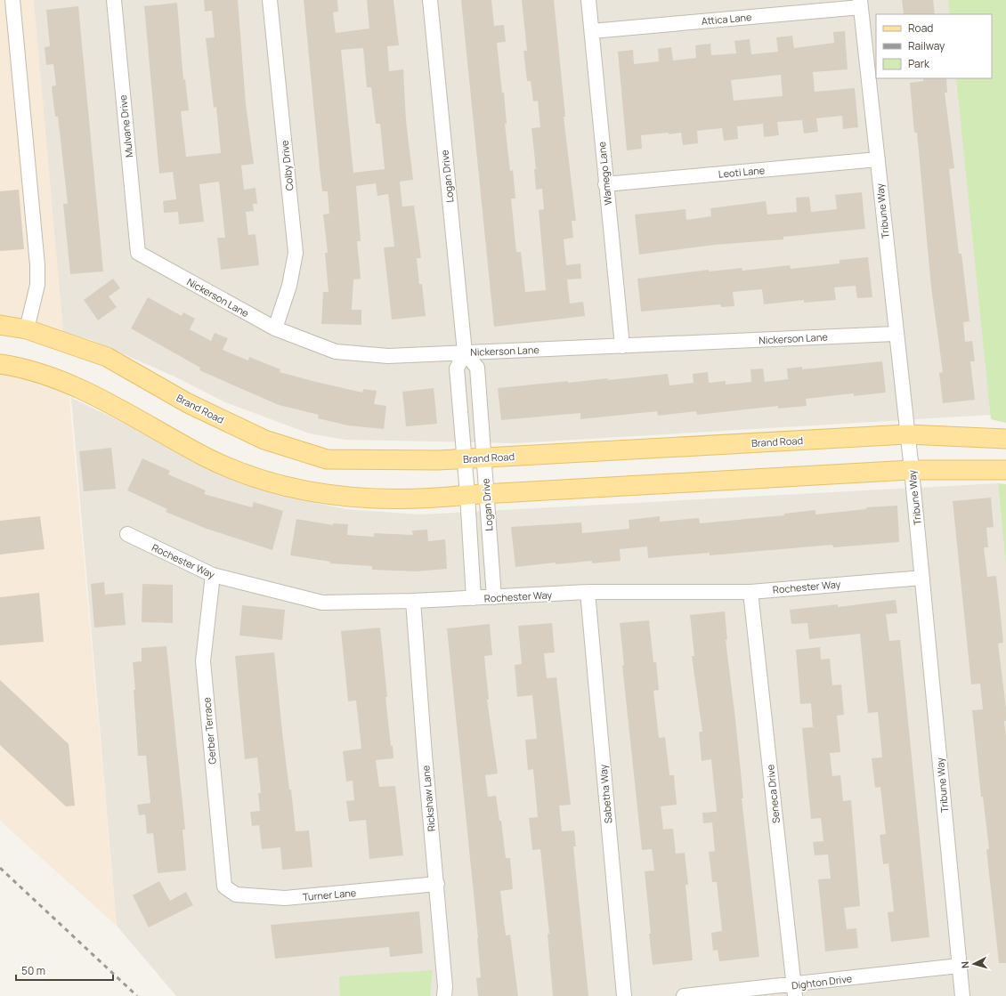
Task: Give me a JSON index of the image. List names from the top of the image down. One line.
{"streets":{"main road":["Brand Road"],"street":["Attica Lane","Mulvane Drive","Colby Drive","Leoti Lane","Wamego Lane","Logan Drive","Tribune Way","Nickerson Lane","Rochester Way","Gerber Terrace","Sabetha Way","Seneca Drive","Rickshaw Lane","Turner Lane","Dighton Drive"]},"crossings":[["Attica Lane","Wamego Lane"],["Attica Lane","Tribune Way"],["Mulvane Drive","Nickerson Lane"],["Colby Drive","Nickerson Lane"],["Leoti Lane","Wamego Lane"],["Leoti Lane","Tribune Way"],["Wamego Lane","Nickerson Lane"],["Logan Drive","Nickerson Lane"],["Logan Drive","Brand Road"],["Logan Drive","Rochester Way"],["Tribune Way","Nickerson Lane"],["Tribune Way","Brand Road"],["Tribune Way","Rochester Way"],["Tribune Way","Dighton Drive"],["Rochester Way","Gerber Terrace"],["Rochester Way","Sabetha Way"],["Rochester Way","Seneca Drive"],["Rochester Way","Rickshaw Lane"],["Gerber Terrace","Turner Lane"],["Seneca Drive","Dighton Drive"],["Rickshaw Lane","Turner Lane"]],"legend":["Road","Railway","Park"],"scale_bar":"50 m","north":"left"}
